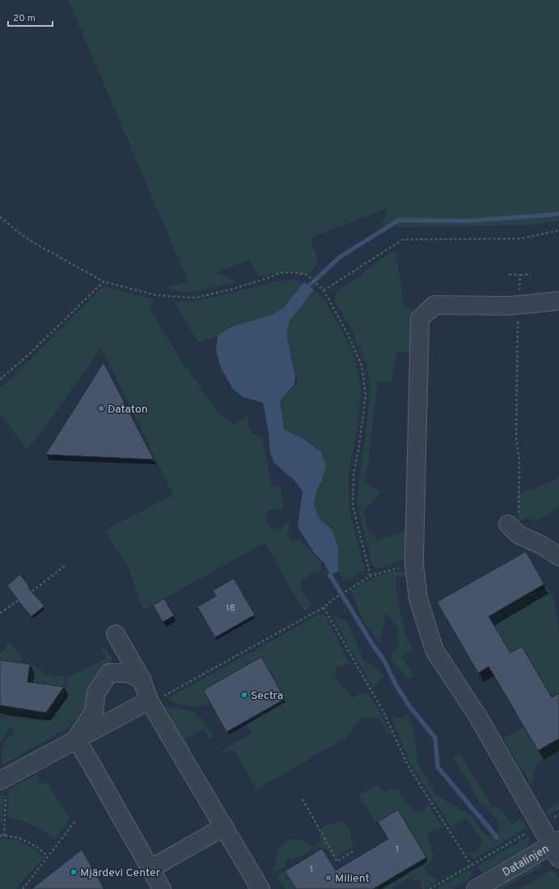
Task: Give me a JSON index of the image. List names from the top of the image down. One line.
{"streets":{"street":["Datalinjen"]},"places":["Dataton","Sectra","Mjärdevi Center","Milient"],"house_numbers":["18","1","1"],"scale_bar":"20 m"}
